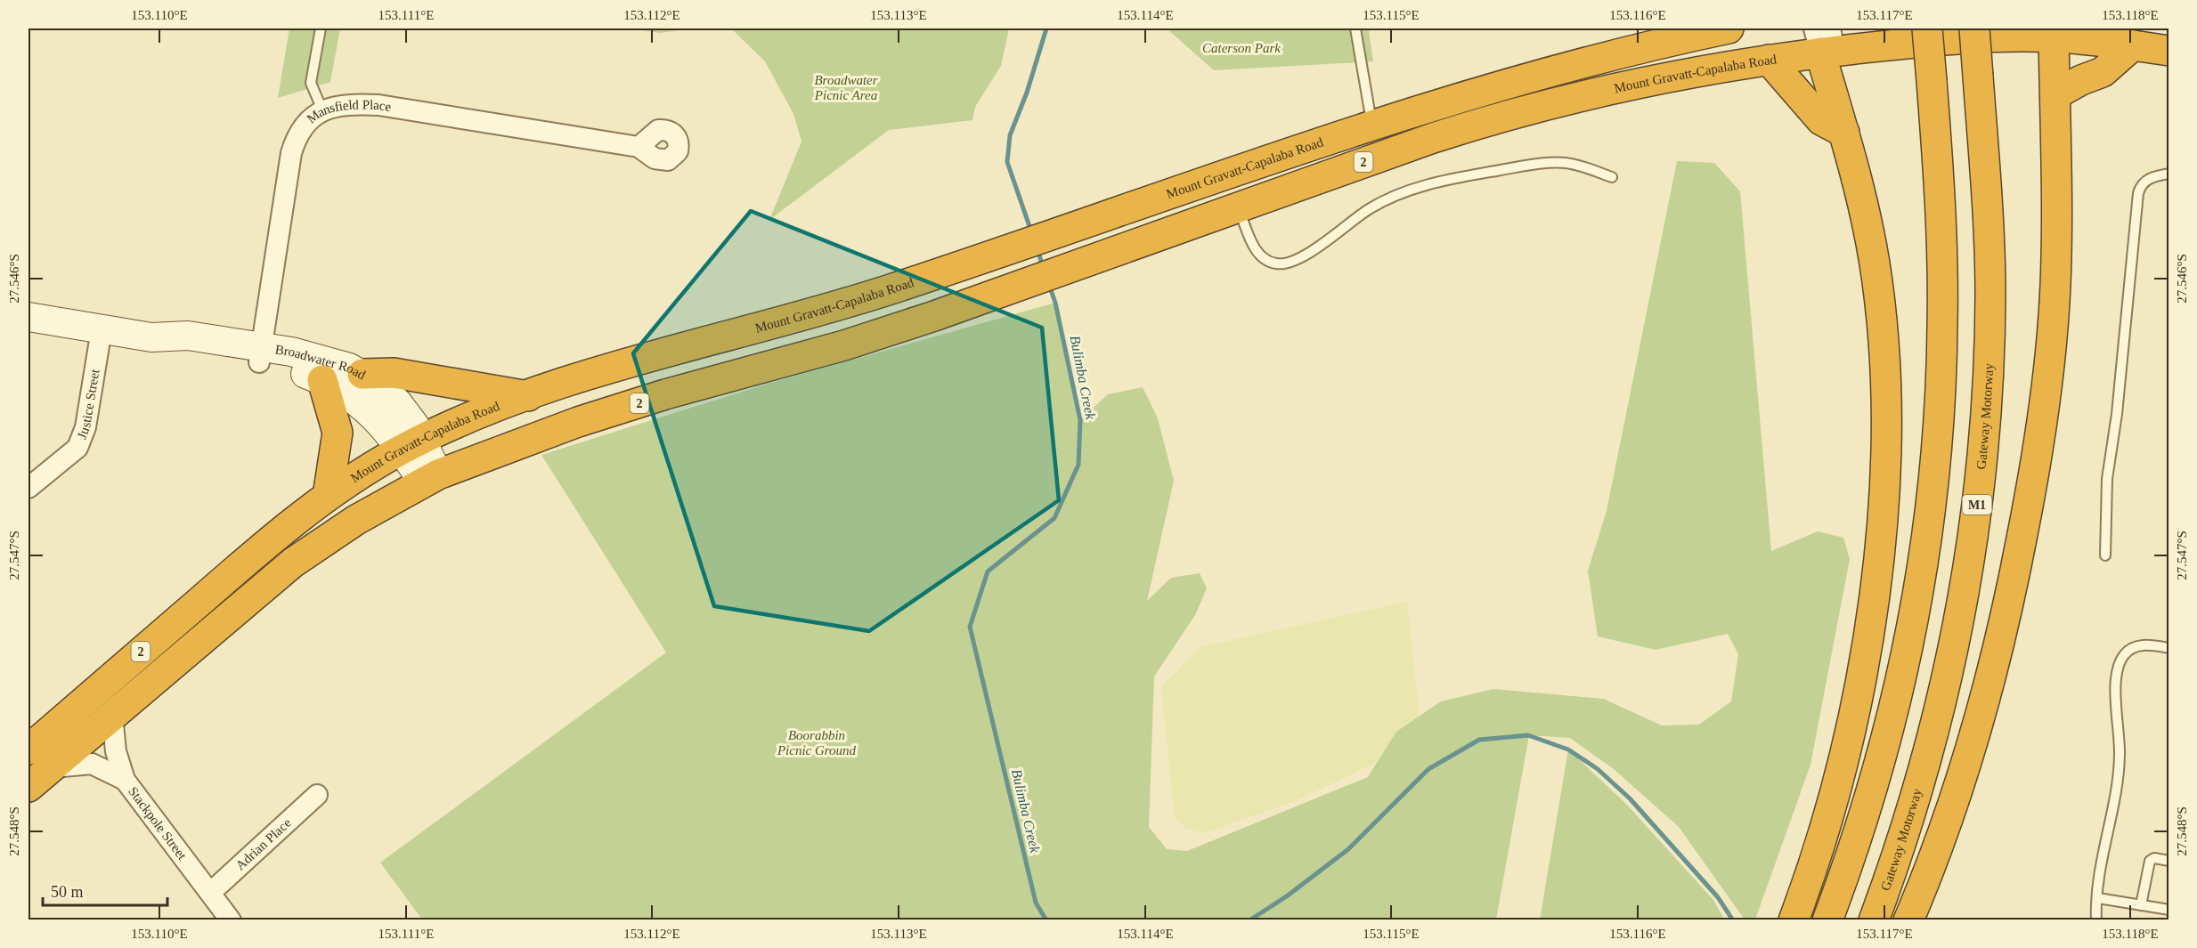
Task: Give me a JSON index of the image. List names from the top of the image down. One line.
{"streets":{"highway":["Mount Gravatt-Capalaba Road","2","Gateway Motorway","M1"],"main road":["Broadwater Road"],"street":["Mansfield Place","Justice Street","Stackpole Street","Adrian Place"]},"crossings":[["Mount Gravatt-Capalaba Road","Broadwater Road"],["Mount Gravatt-Capalaba Road","Stackpole Street"],["Mansfield Place","Broadwater Road"],["Broadwater Road","Justice Street"],["Stackpole Street","Adrian Place"]],"water":["Bulimba Creek"],"parks":["Caterson Park","Broadwater Picnic Area","Boorabbin Picnic Ground"],"scale_bar":"50 m","coordinates":["153.110°E","153.111°E","153.112°E","153.113°E","153.114°E","153.115°E","153.116°E","153.117°E","153.118°E","27.546°S","27.547°S","27.548°S"]}
